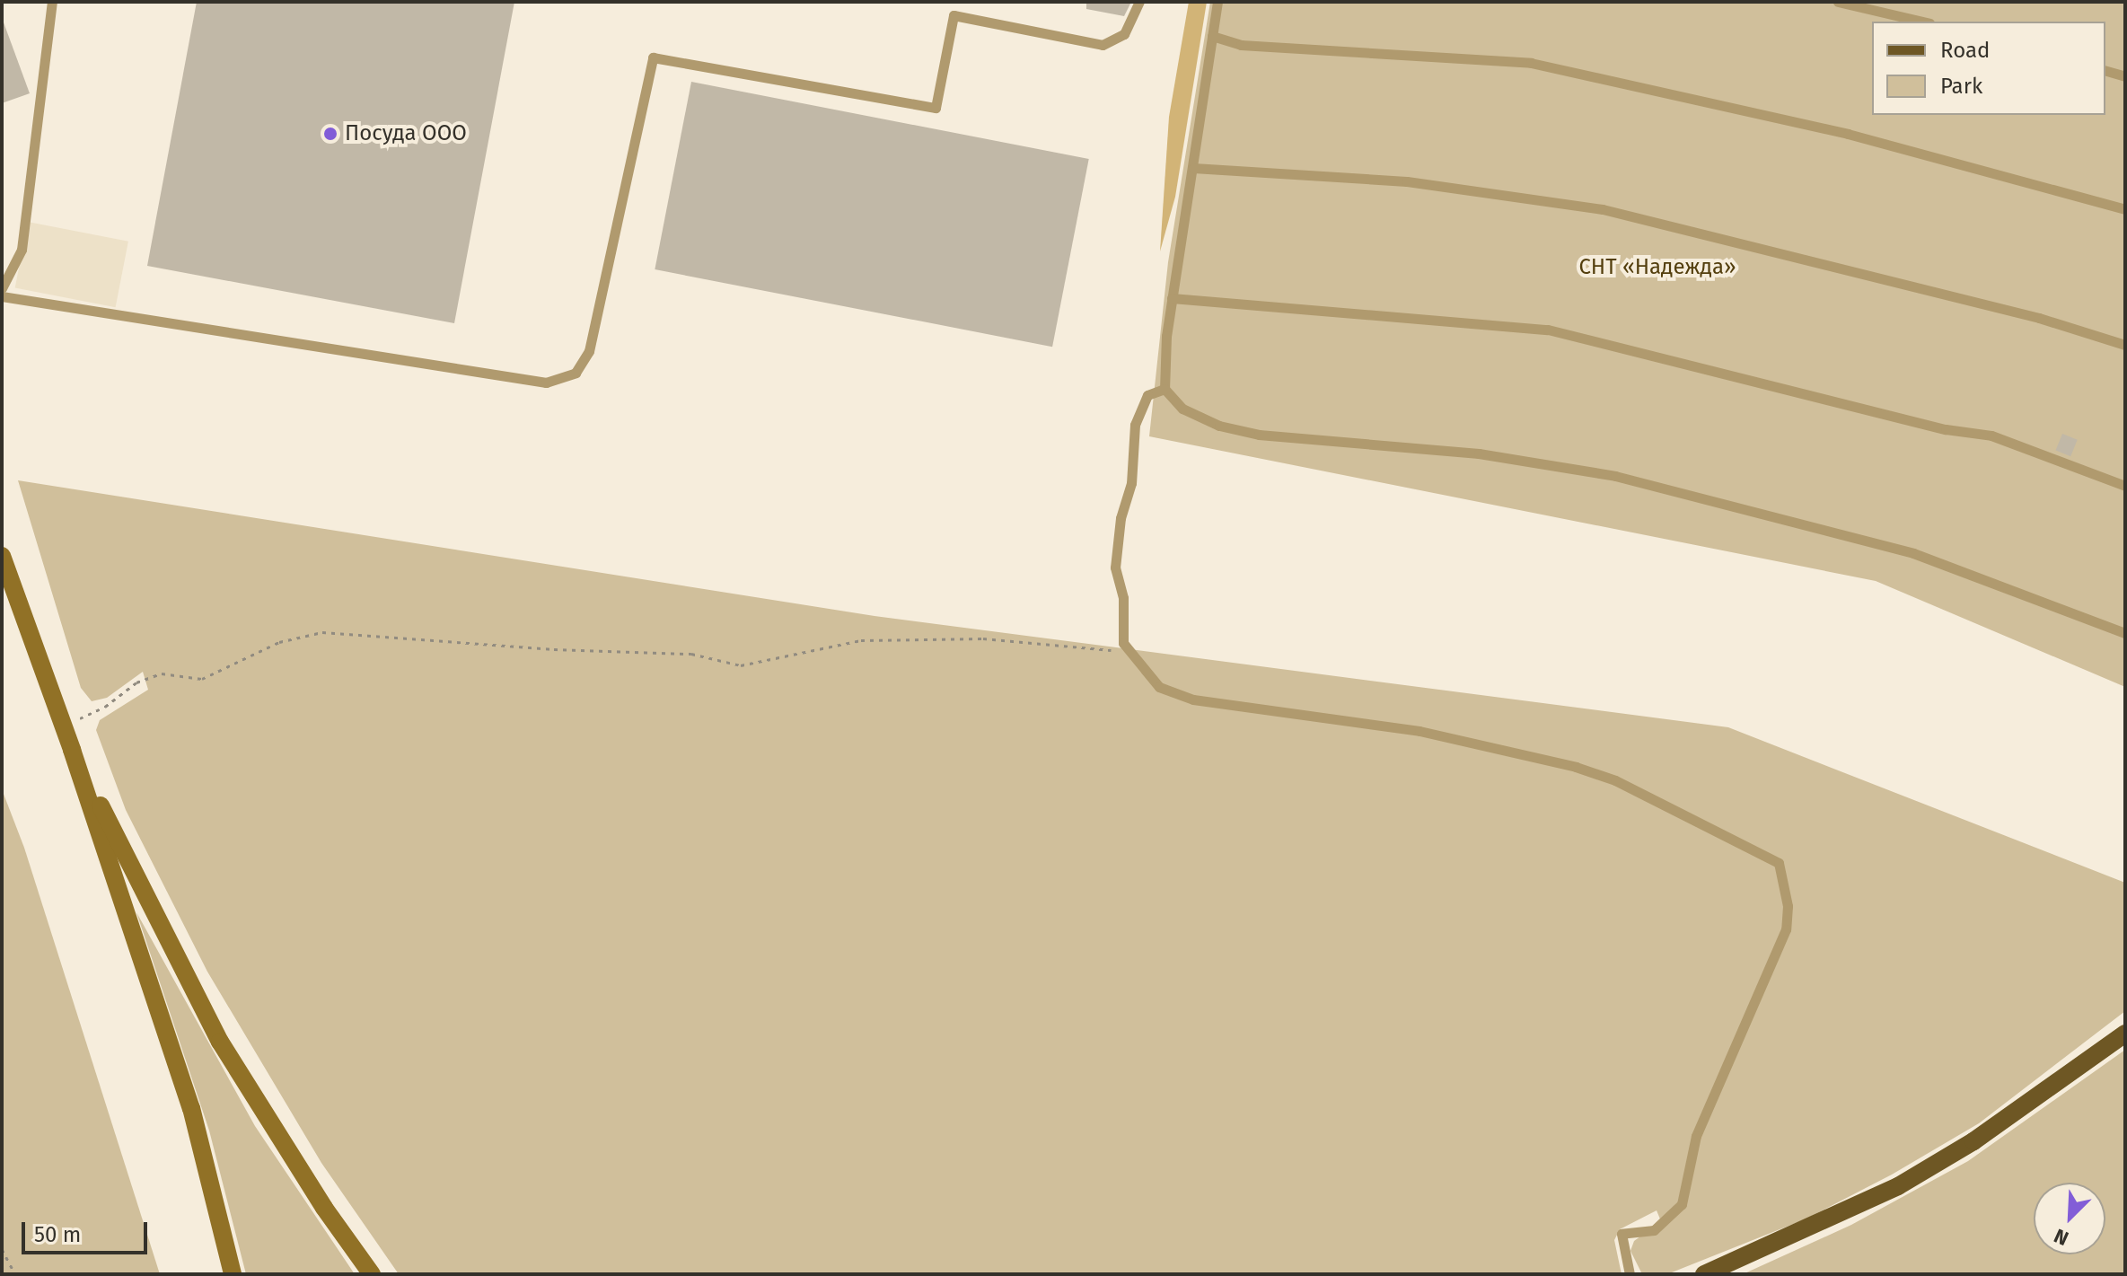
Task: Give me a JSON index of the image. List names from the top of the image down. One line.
{"parks":["СНТ «Надежда»"],"places":["Посуда ООО"],"legend":["Road","Park"],"scale_bar":"50 m","north":"bottom left"}
